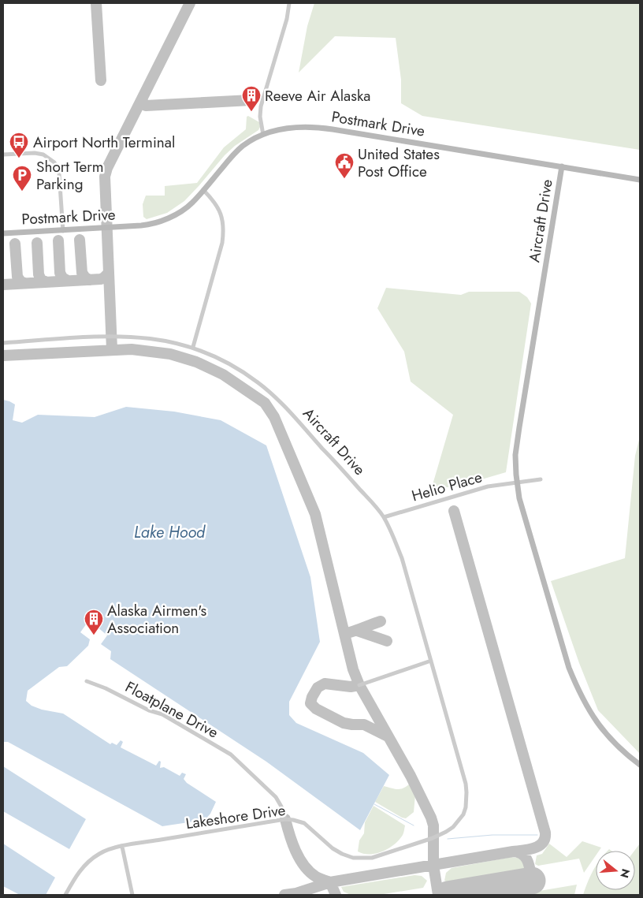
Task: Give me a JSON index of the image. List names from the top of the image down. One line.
{"streets":{"street":["Postmark Drive","Aircraft Drive","Helio Place","Floatplane Drive","Lakeshore Drive"]},"crossings":[["Postmark Drive","Aircraft Drive"],["Aircraft Drive","Helio Place"],["Aircraft Drive","Lakeshore Drive"],["Floatplane Drive","Lakeshore Drive"]],"water":["Lake Hood"],"places":{"building":["Reeve Air Alaska","Alaska Airmen's Association"],"bus stop":["Airport North Terminal"],"public building":["United States Post Office"],"parking":["Short Term Parking"]},"north":"right"}
